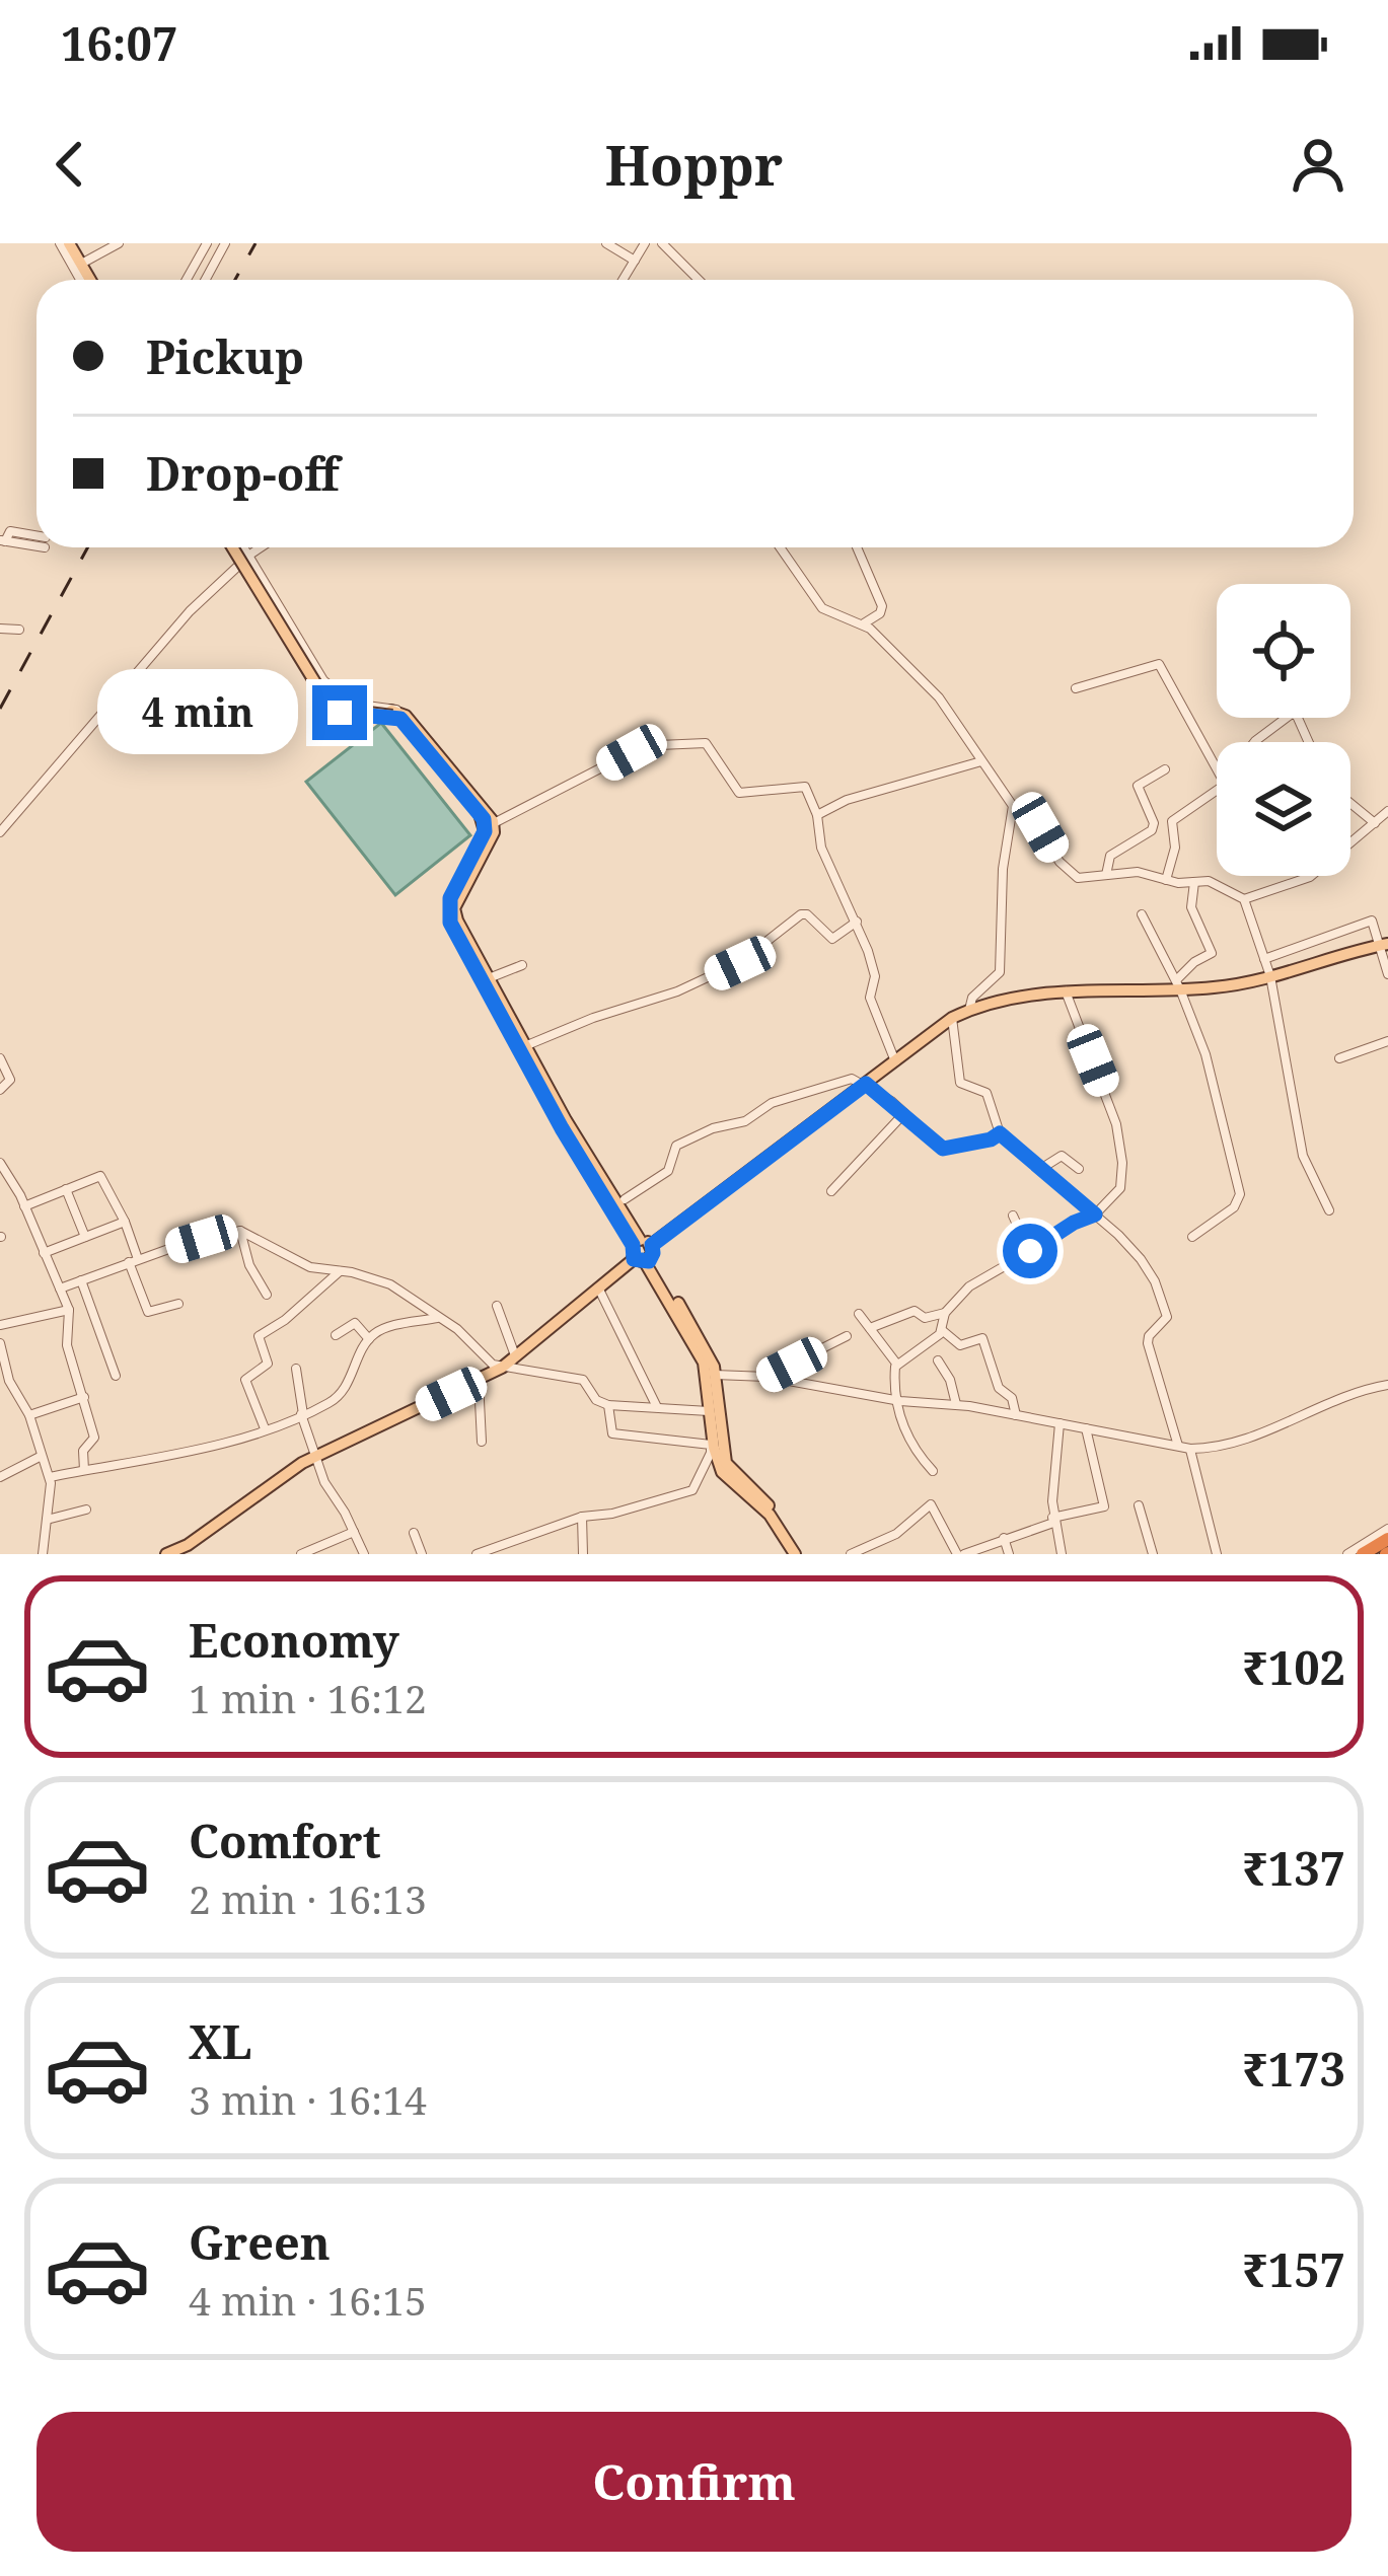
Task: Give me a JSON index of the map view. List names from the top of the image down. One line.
{"page":{"status":"16:07","header":"Hoppr","banner":["Pickup","Drop-off"],"bubble":"4 min","list":[{"name":"Economy","note":"1 min · 16:12","value":"₹102"},{"name":"Comfort","note":"2 min · 16:13","value":"₹137"},{"name":"XL","note":"3 min · 16:14","value":"₹173"},{"name":"Green","note":"4 min · 16:15","value":"₹157"}],"buttons":"Confirm"}}
